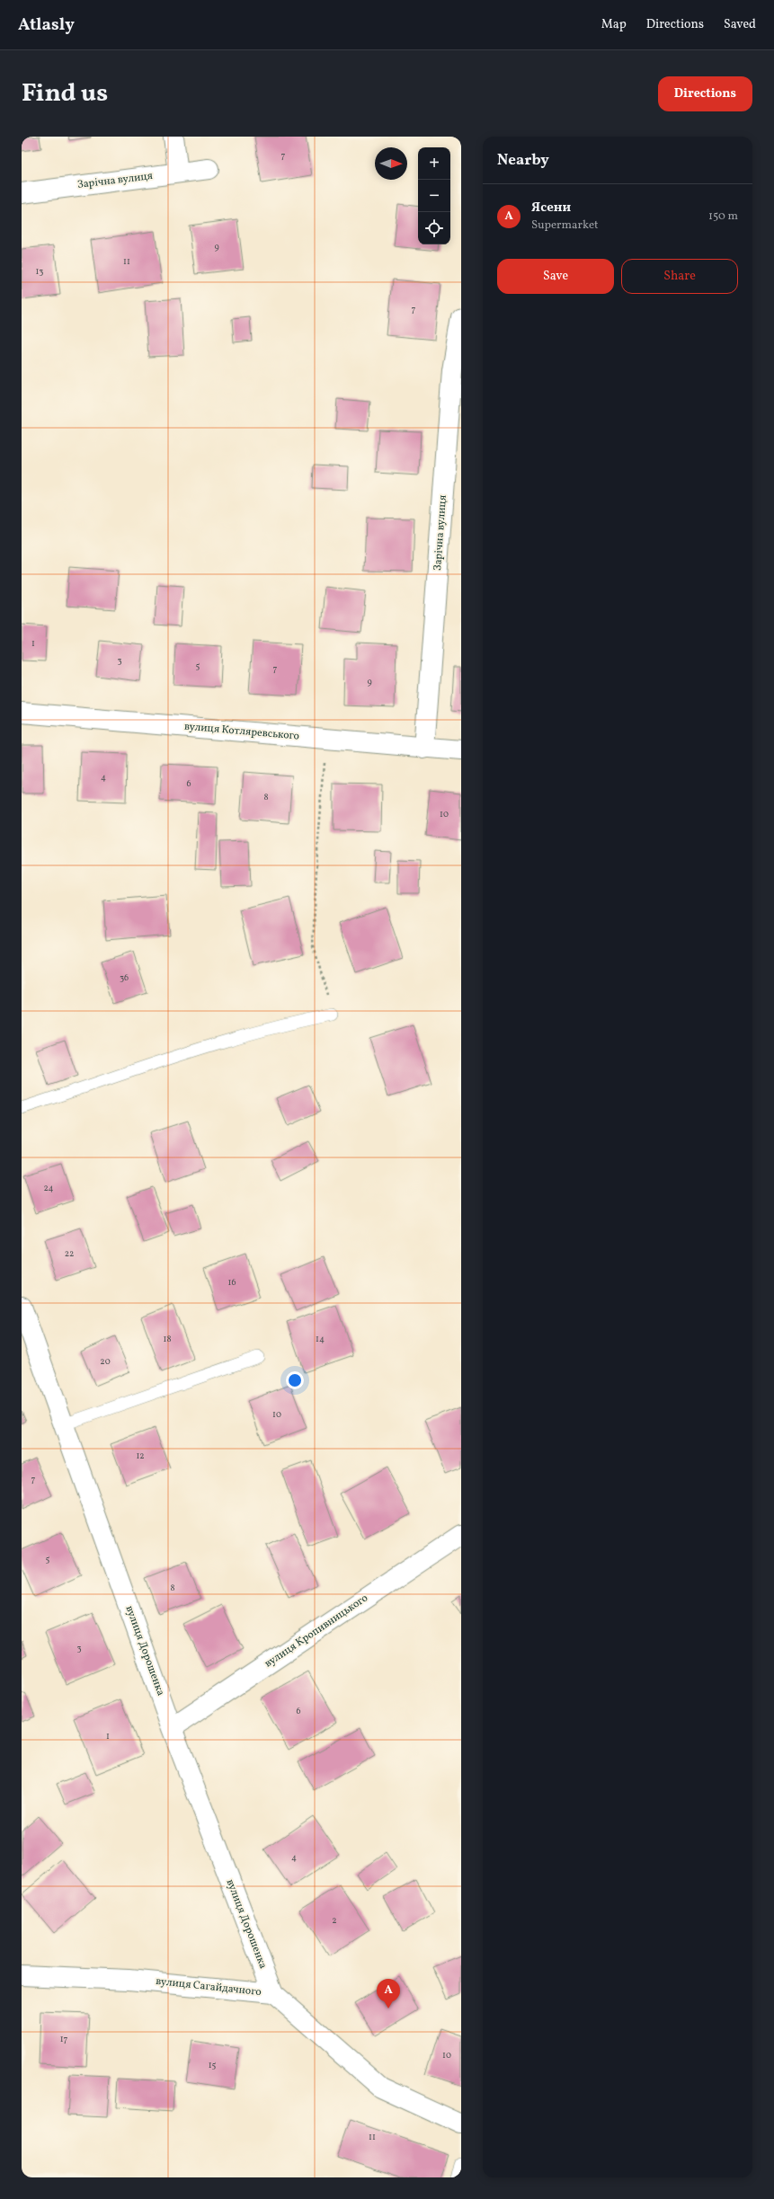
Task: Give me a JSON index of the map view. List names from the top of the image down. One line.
{"streets":{"street":["Зарічна вулиця","вулиця Котляревського","вулиця Кропивницького","вулиця Дорошенка","вулиця Сагайдачного"]},"crossings":[["Зарічна вулиця","вулиця Котляревського"],["вулиця Кропивницького","вулиця Дорошенка"],["вулиця Дорошенка","вулиця Сагайдачного"]],"house_numbers":["7","9","11","13","7","1","3","5","7","9","4","6","8","10","36","24","22","16","18","14","20","10","12","7","5","8","3","6","1","4","2","17","10","15","11"],"north":"right","page":{"header":"Atlasly","nav":["Map","Directions","Saved"],"title":"Find us","buttons":["Directions",["Save","Share"]],"heading":"Nearby","map_buttons":["+","−"],"list":[{"mark":"A","name":"Ясени","note":"Supermarket","value":"150 m"}],"pins":"A"}}
